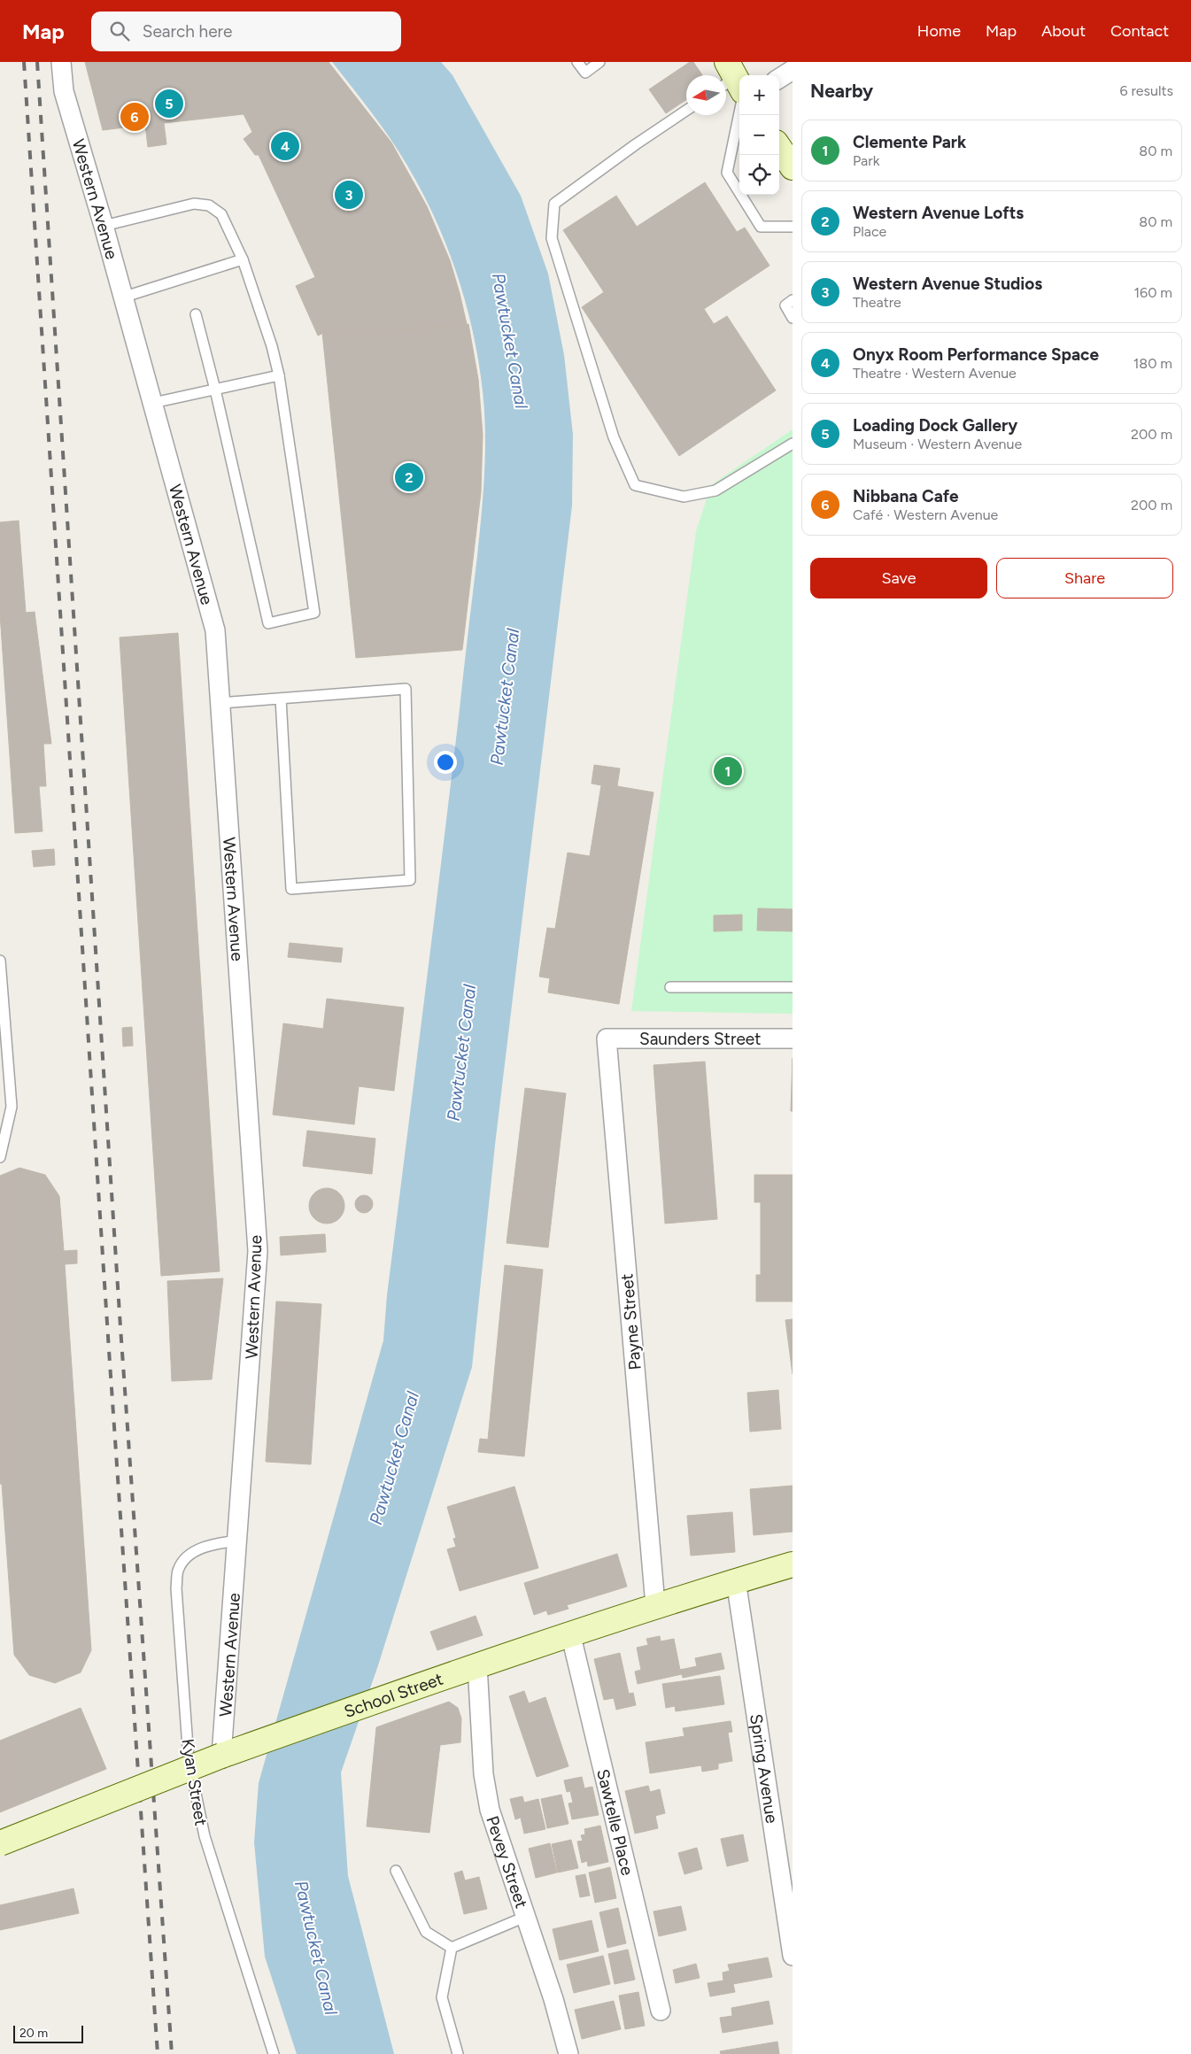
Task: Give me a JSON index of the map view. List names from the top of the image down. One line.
{"streets":{"main road":["School Street"],"street":["Western Avenue","Saunders Street","Payne Street","Spring Avenue","Sawtelle Place","Pevey Street"],"lane":["Kyan Street"]},"crossings":[["Western Avenue","School Street"],["Western Avenue","Kyan Street"],["Saunders Street","Payne Street"],["Payne Street","School Street"],["School Street","Spring Avenue"],["School Street","Sawtelle Place"],["School Street","Pevey Street"]],"water":["Pawtucket Canal"],"scale_bar":"20 m","north":"left","page":{"header":"Map","search":"Search here","nav":["Home","Map","About","Contact"],"heading":["Nearby","6 results"],"map_buttons":["+","−"],"pins":["5","6","4","3","2","1"],"list":[{"mark":"1","name":"Clemente Park","note":"Park","value":"80 m"},{"mark":"2","name":"Western Avenue Lofts","note":"Place","value":"80 m"},{"mark":"3","name":"Western Avenue Studios","note":"Theatre","value":"160 m"},{"mark":"4","name":"Onyx Room Performance Space","note":"Theatre · Western Avenue","value":"180 m"},{"mark":"5","name":"Loading Dock Gallery","note":"Museum · Western Avenue","value":"200 m"},{"mark":"6","name":"Nibbana Cafe","note":"Café · Western Avenue","value":"200 m"}],"buttons":["Save","Share"],"scale":"20 m"}}
